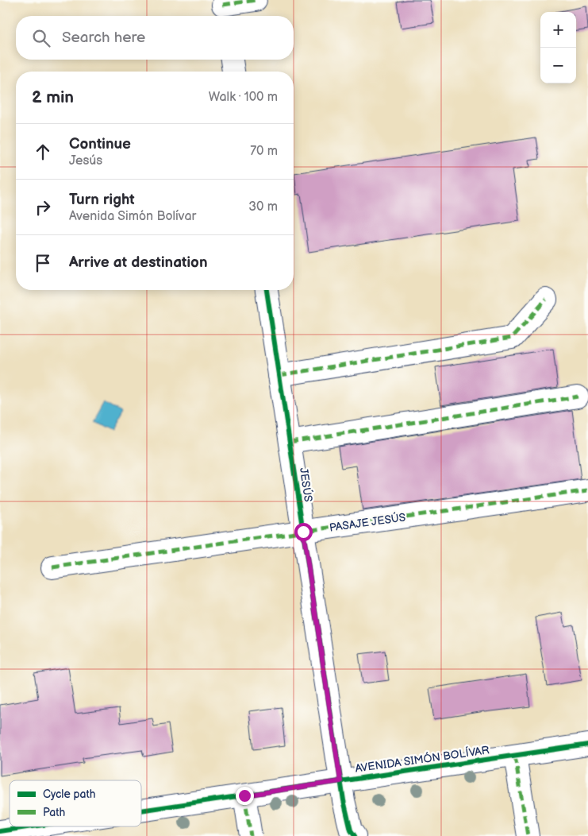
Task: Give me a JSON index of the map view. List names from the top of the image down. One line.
{"streets":{"street":["JESÚS","PASAJE JESÚS","AVENIDA SIMÓN BOLÍVAR"]},"crossings":[["JESÚS","PASAJE JESÚS"],["JESÚS","AVENIDA SIMÓN BOLÍVAR"]],"legend":["Cycle path","Path"],"page":{"map_buttons":["+","−"],"search":"Search here","heading":["2 min","Walk · 100 m"],"list":[["Continue","Jesús","70 m"],["Turn right","Avenida Simón Bolívar","30 m"],"Arrive at destination"]}}
